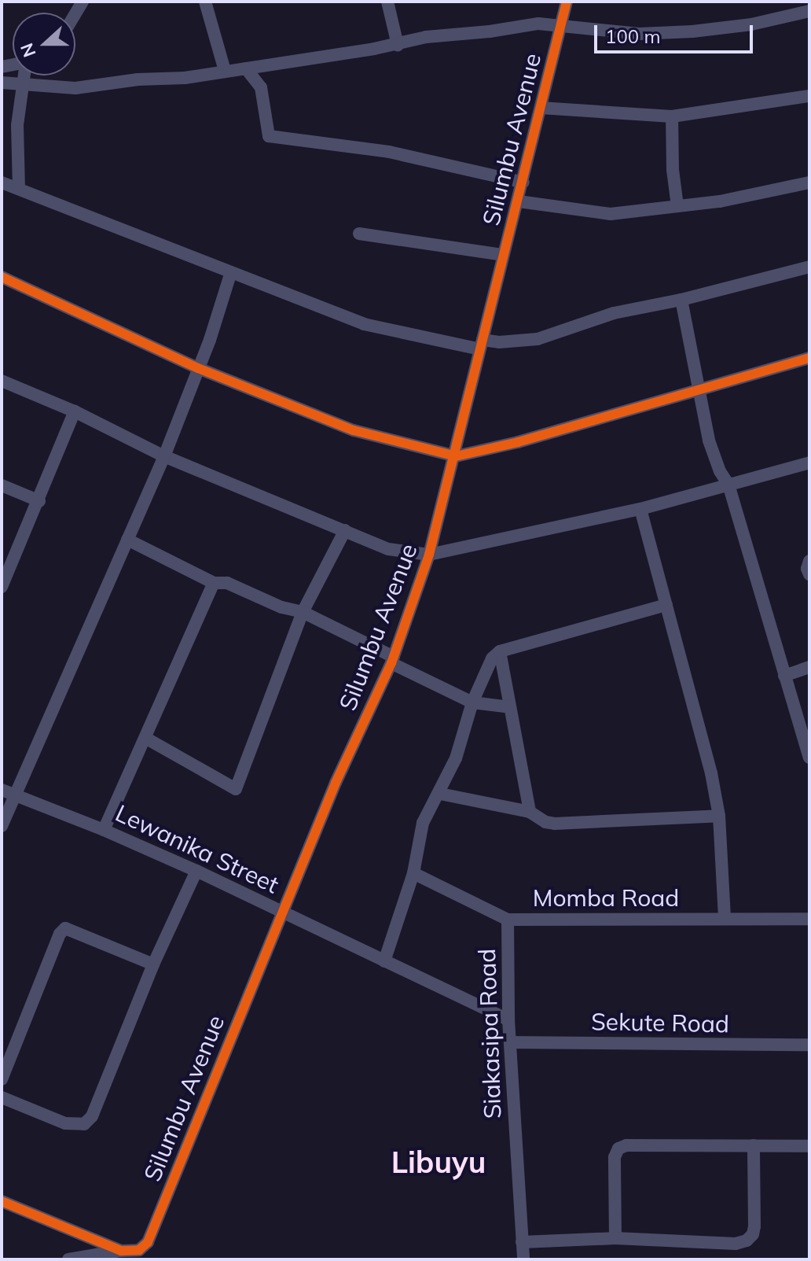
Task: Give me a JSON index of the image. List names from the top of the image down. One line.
{"streets":{"street":["Silumbu Avenue","Lewanika Street","Momba Road","Sekute Road","Siakasipa Road"]},"crossings":[["Silumbu Avenue","Lewanika Street"],["Lewanika Street","Siakasipa Road"],["Momba Road","Siakasipa Road"],["Sekute Road","Siakasipa Road"]],"districts":["Libuyu"],"scale_bar":"100 m","north":"left"}
